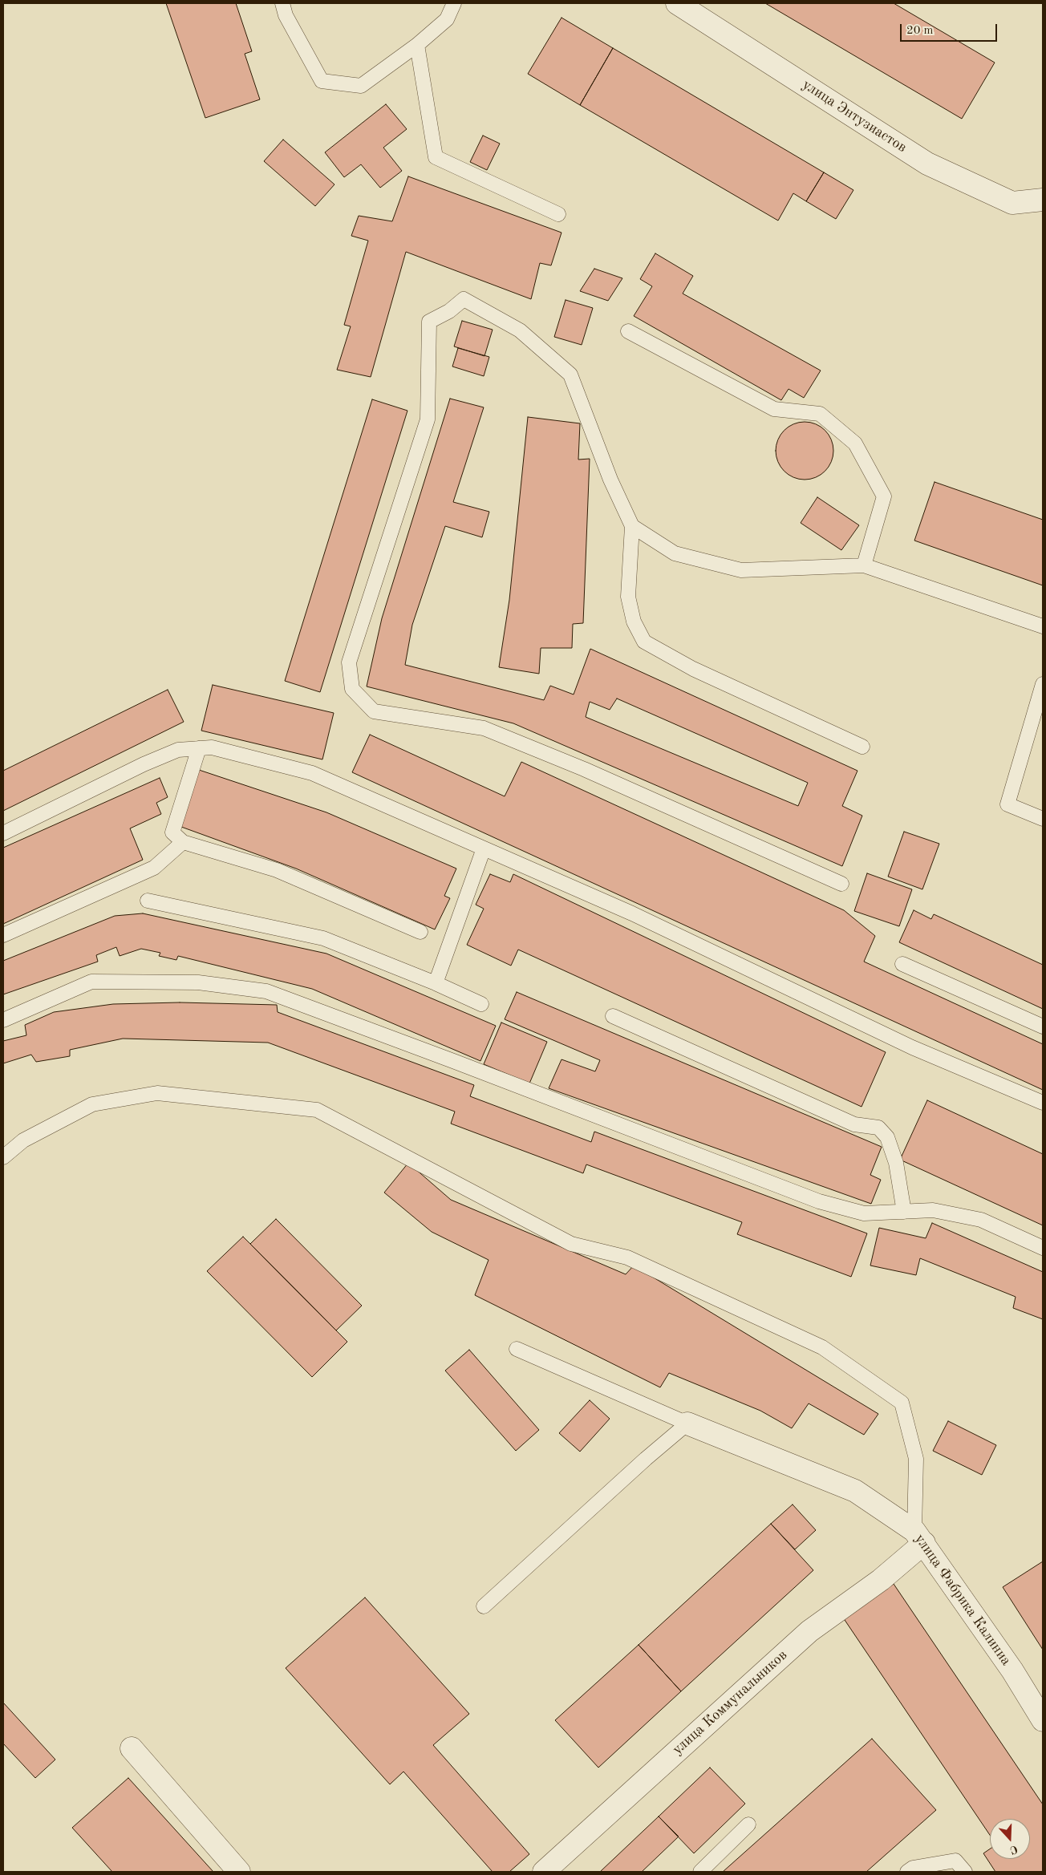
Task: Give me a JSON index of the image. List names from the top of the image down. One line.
{"streets":{"street":["улица Энтузиастов","улица Фабрика Калиниа","улица Коммунальников"]},"crossings":[["улица Фабрика Калиниа","улица Коммунальников"]],"scale_bar":"20 m","north":"bottom"}
